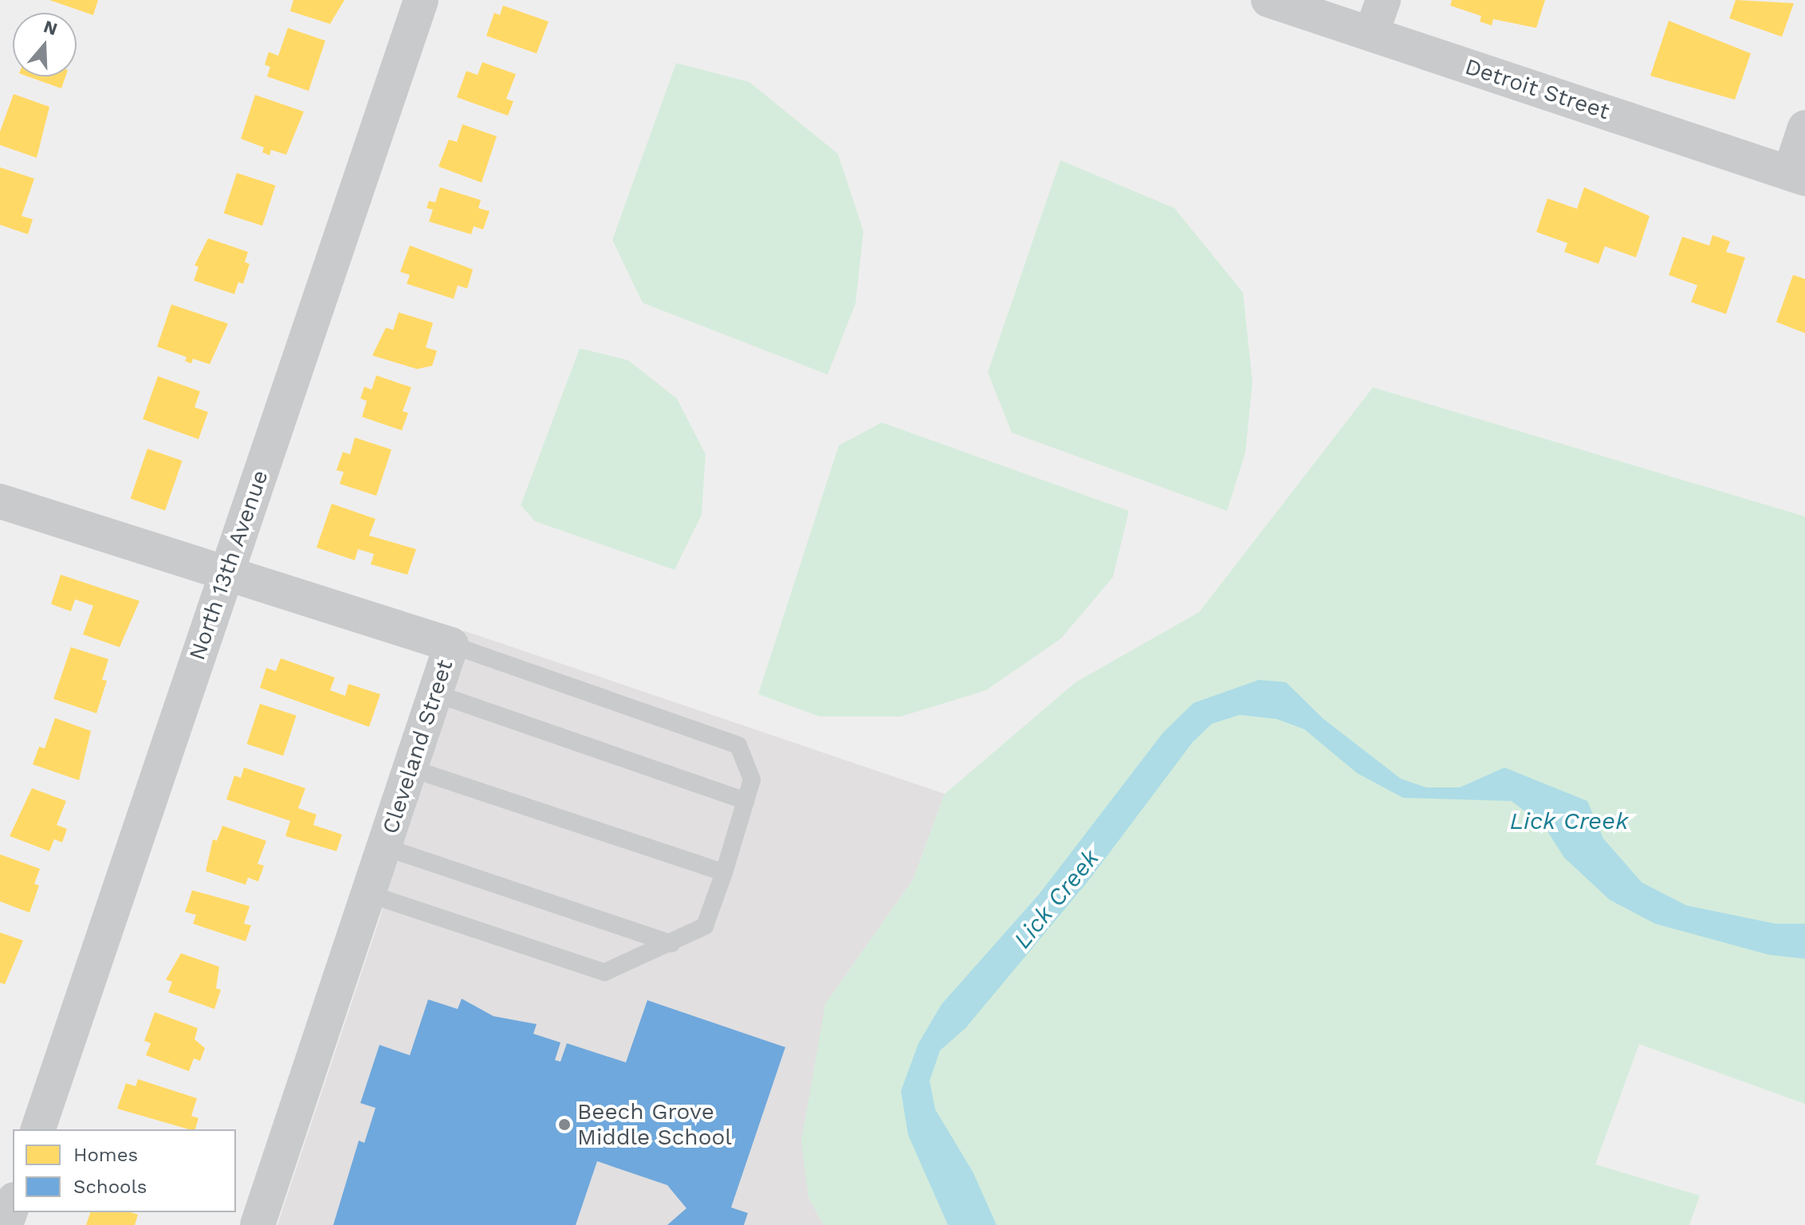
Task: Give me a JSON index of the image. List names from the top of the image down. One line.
{"streets":{"street":["Detroit Street","North 13th Avenue","Cleveland Street"]},"crossings":[["North 13th Avenue","Cleveland Street"]],"water":["Lick Creek"],"places":["Beech Grove Middle School"],"legend":["Homes","Schools"],"north":"top"}
